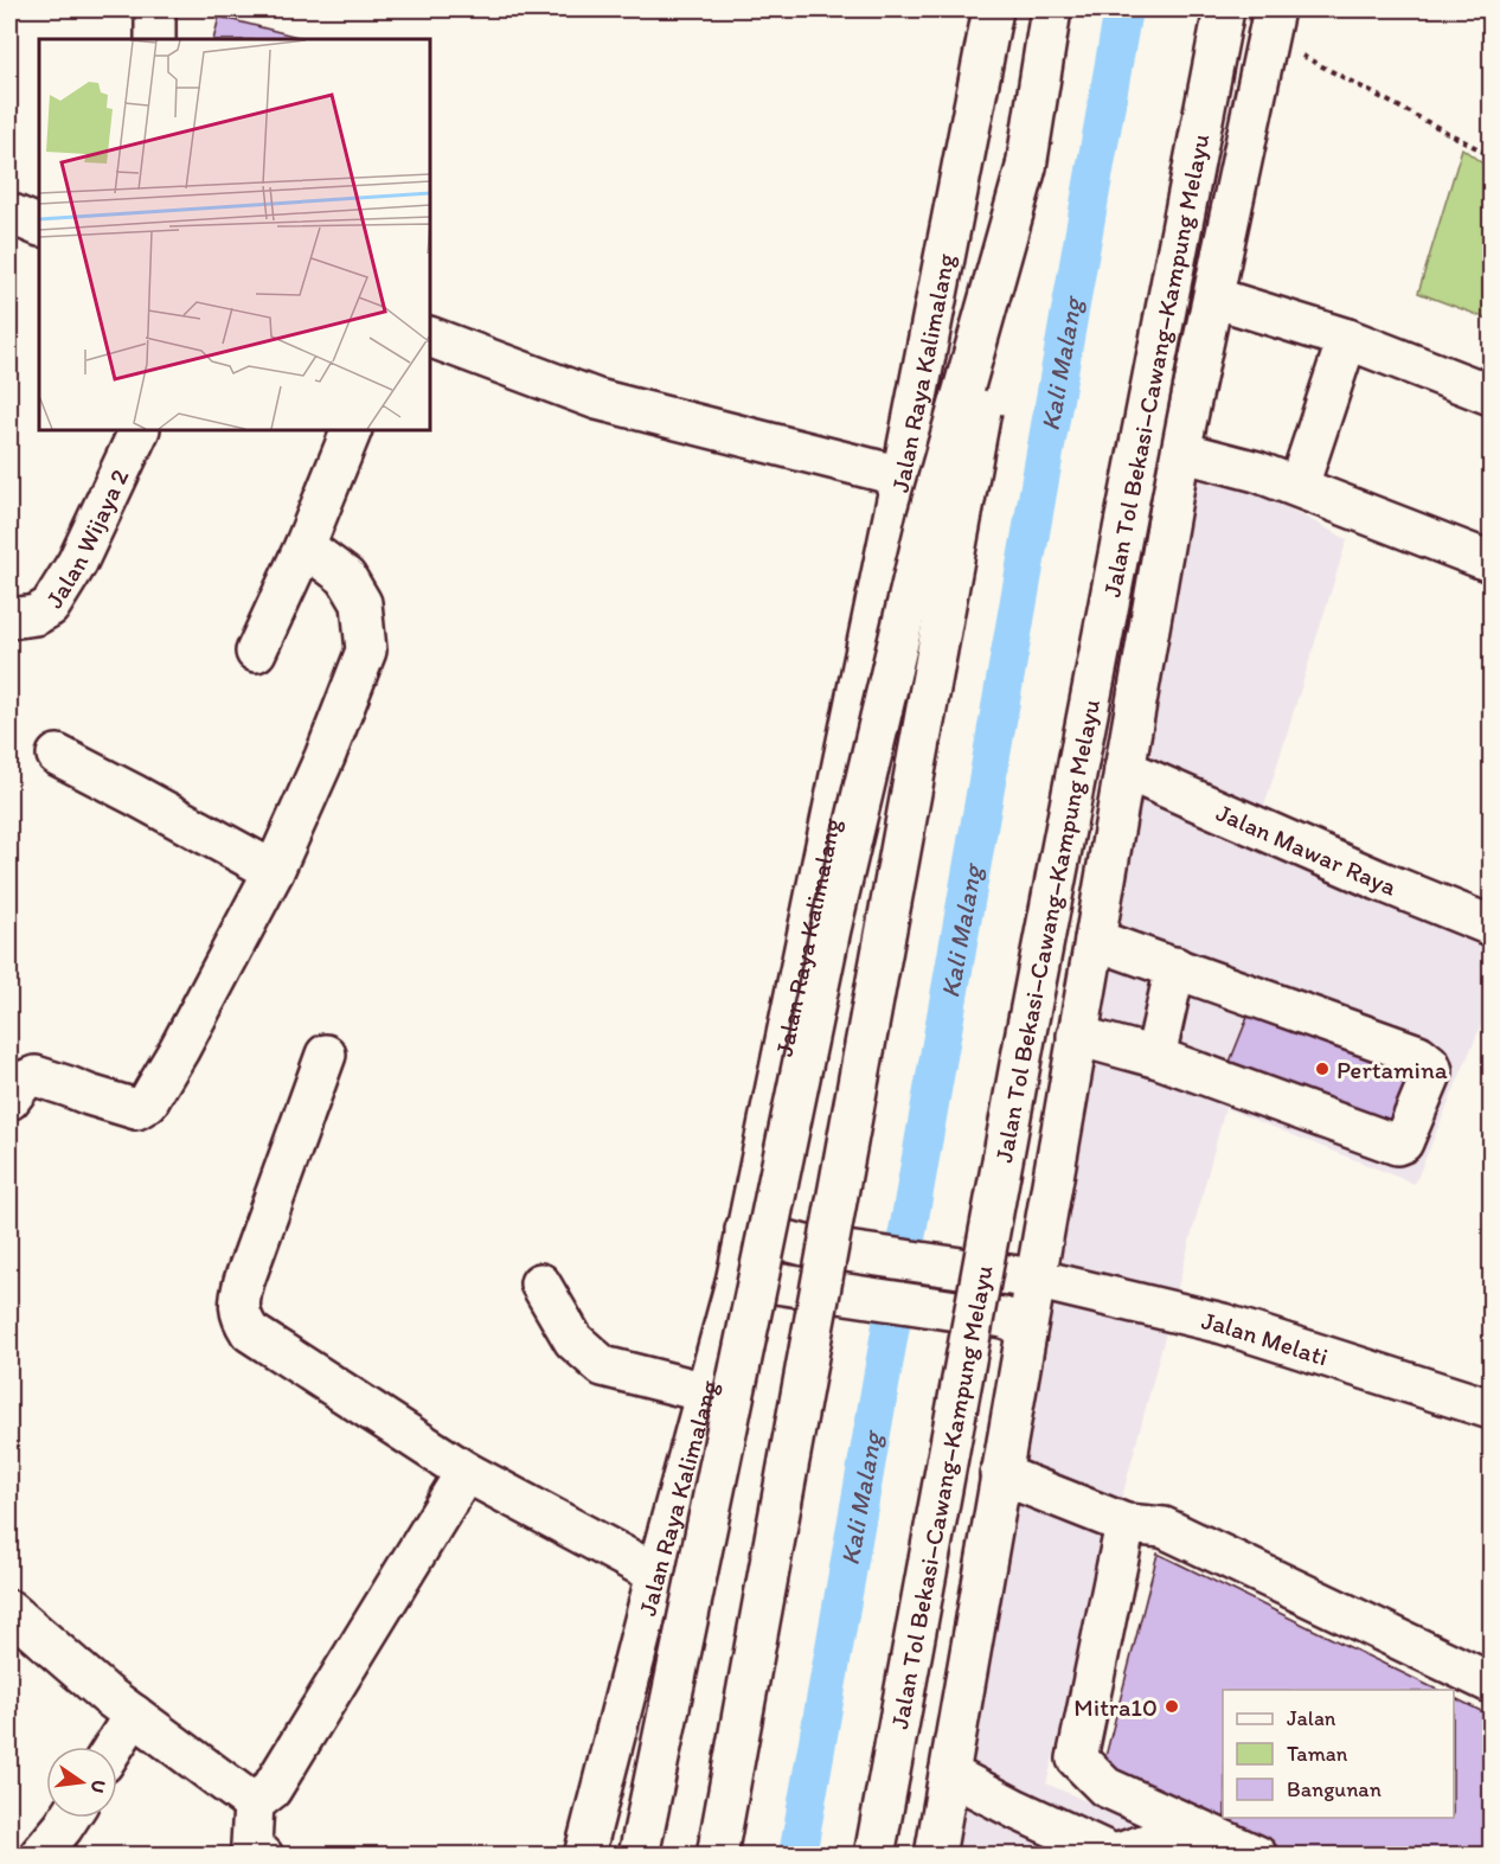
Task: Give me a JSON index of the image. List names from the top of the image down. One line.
{"streets":{"main road":["Jalan Tol Bekasi–Cawang–Kampung Melayu","Jalan Raya Kalimalang","Jalan Wijaya 2","Jalan Mawar Raya","Jalan Melati"]},"crossings":[["Jalan Raya Kalimalang","Jalan Melati"]],"water":["Kali Malang"],"places":["Pertamina","Mitra10"],"legend":["Jalan","Taman","Bangunan"],"north":"right"}
